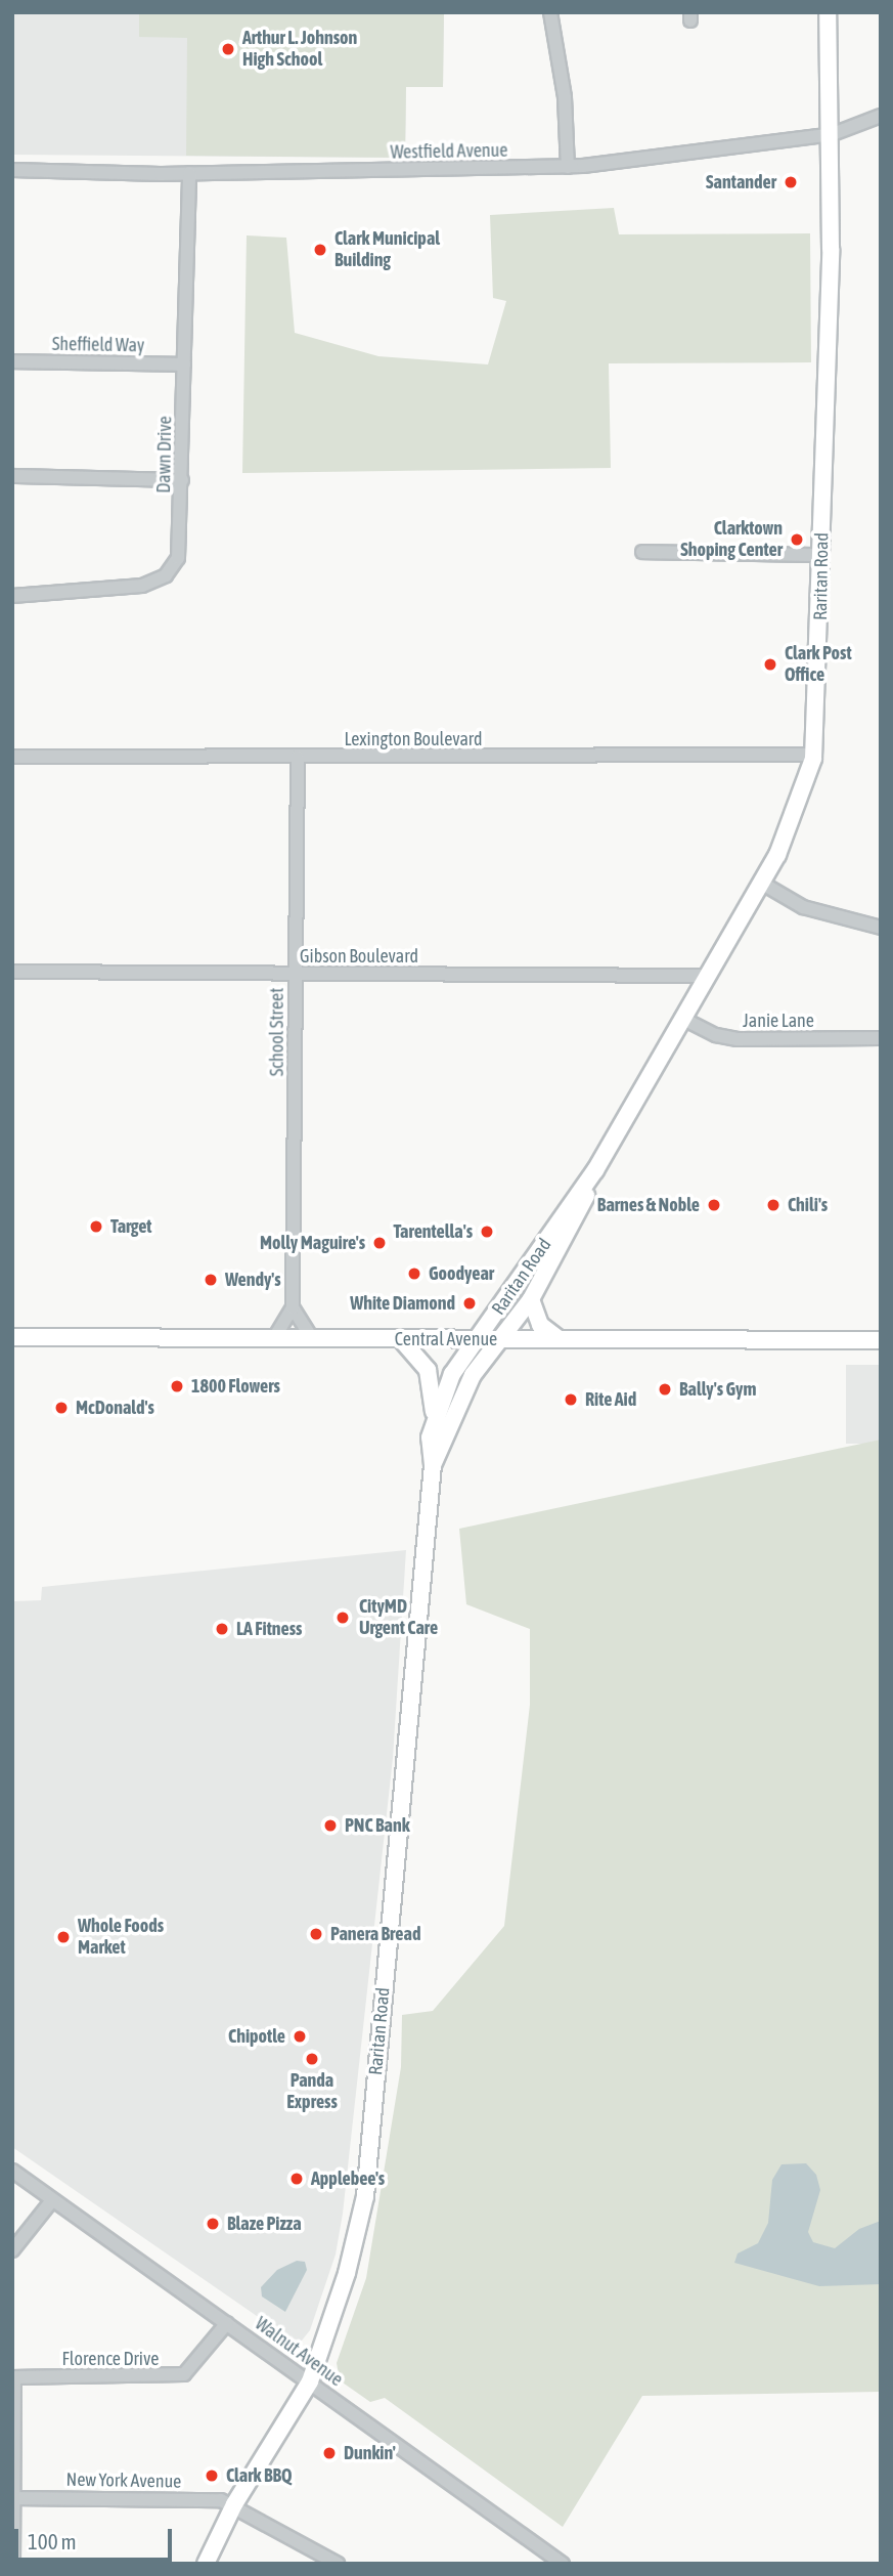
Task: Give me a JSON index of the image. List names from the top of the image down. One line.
{"streets":{"main road":["Raritan Road","Central Avenue"],"street":["Westfield Avenue","Sheffield Way","Dawn Drive","Lexington Boulevard","Gibson Boulevard","Janie Lane","School Street","Walnut Avenue","Florence Drive","New York Avenue"]},"crossings":[["Westfield Avenue","Dawn Drive"],["Westfield Avenue","Raritan Road"],["Sheffield Way","Dawn Drive"],["Raritan Road","Lexington Boulevard"],["Raritan Road","Gibson Boulevard"],["Raritan Road","Janie Lane"],["Raritan Road","Central Avenue"],["Raritan Road","Walnut Avenue"],["Raritan Road","New York Avenue"],["Lexington Boulevard","School Street"],["Gibson Boulevard","School Street"],["Walnut Avenue","Florence Drive"]],"places":["Arthur L. Johnson High School","Santander","Clark Municipal Building","Clarktown Shoping Center","Clark Post Office","Barnes & Noble","Chili's","Target","Tarentella's","Molly Maguire's","Goodyear","Wendy's","White Diamond","1800 Flowers","Bally's Gym","Rite Aid","McDonald's","CityMD Urgent Care","LA Fitness","PNC Bank","Panera Bread","Whole Foods Market","Chipotle","Panda Express","Applebee's","Blaze Pizza","Dunkin'","Clark BBQ"],"scale_bar":"100 m"}
